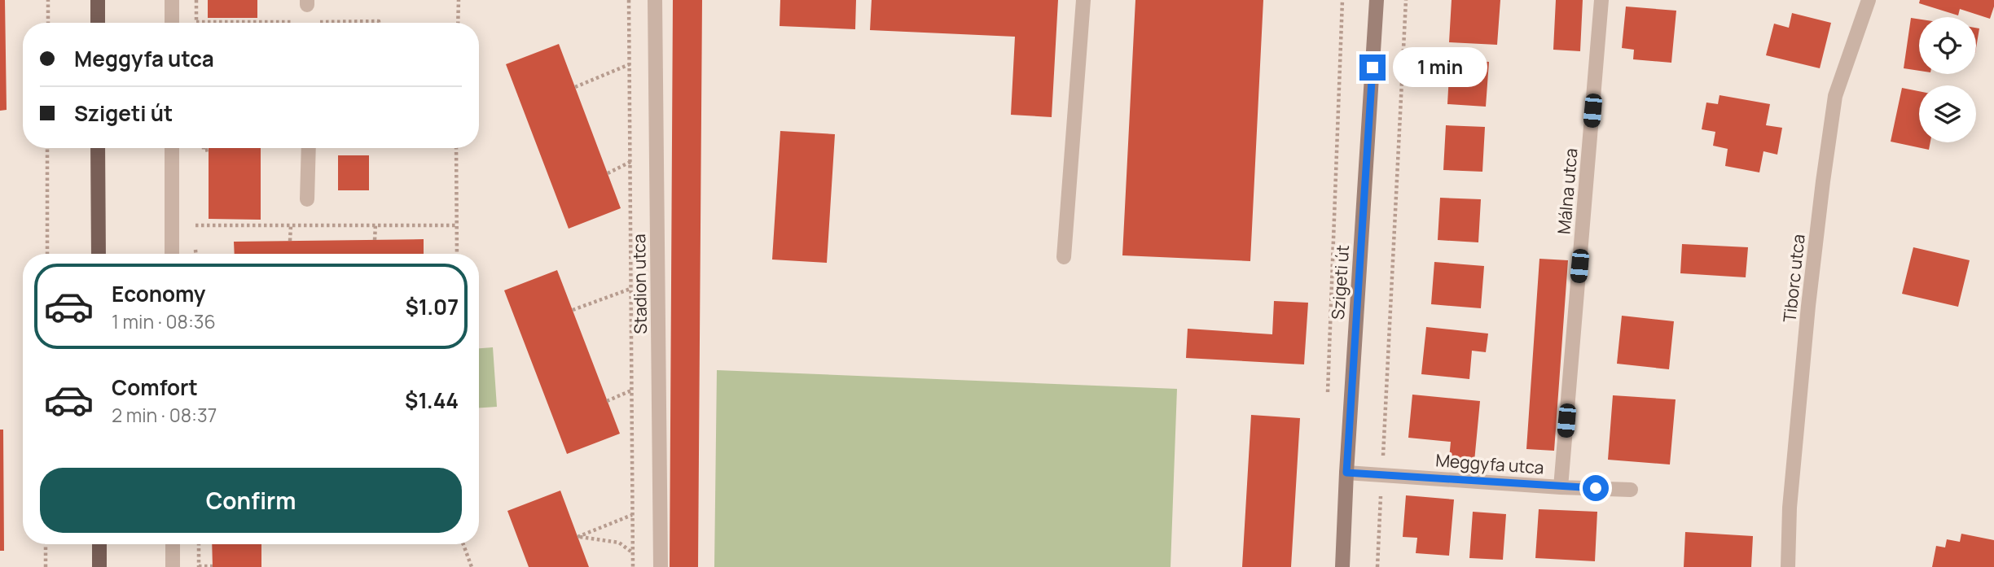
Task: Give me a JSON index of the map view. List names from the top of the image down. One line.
{"streets":{"street":["Málna utca","Tiborc utca","Szigeti út","Stadion utca","Meggyfa utca"]},"crossings":[["Málna utca","Meggyfa utca"],["Szigeti út","Meggyfa utca"]],"page":{"banner":["Meggyfa utca","Szigeti út"],"bubble":"1 min","list":[{"name":"Economy","note":"1 min · 08:36","value":"$1.07"},{"name":"Comfort","note":"2 min · 08:37","value":"$1.44"}],"buttons":"Confirm"}}
